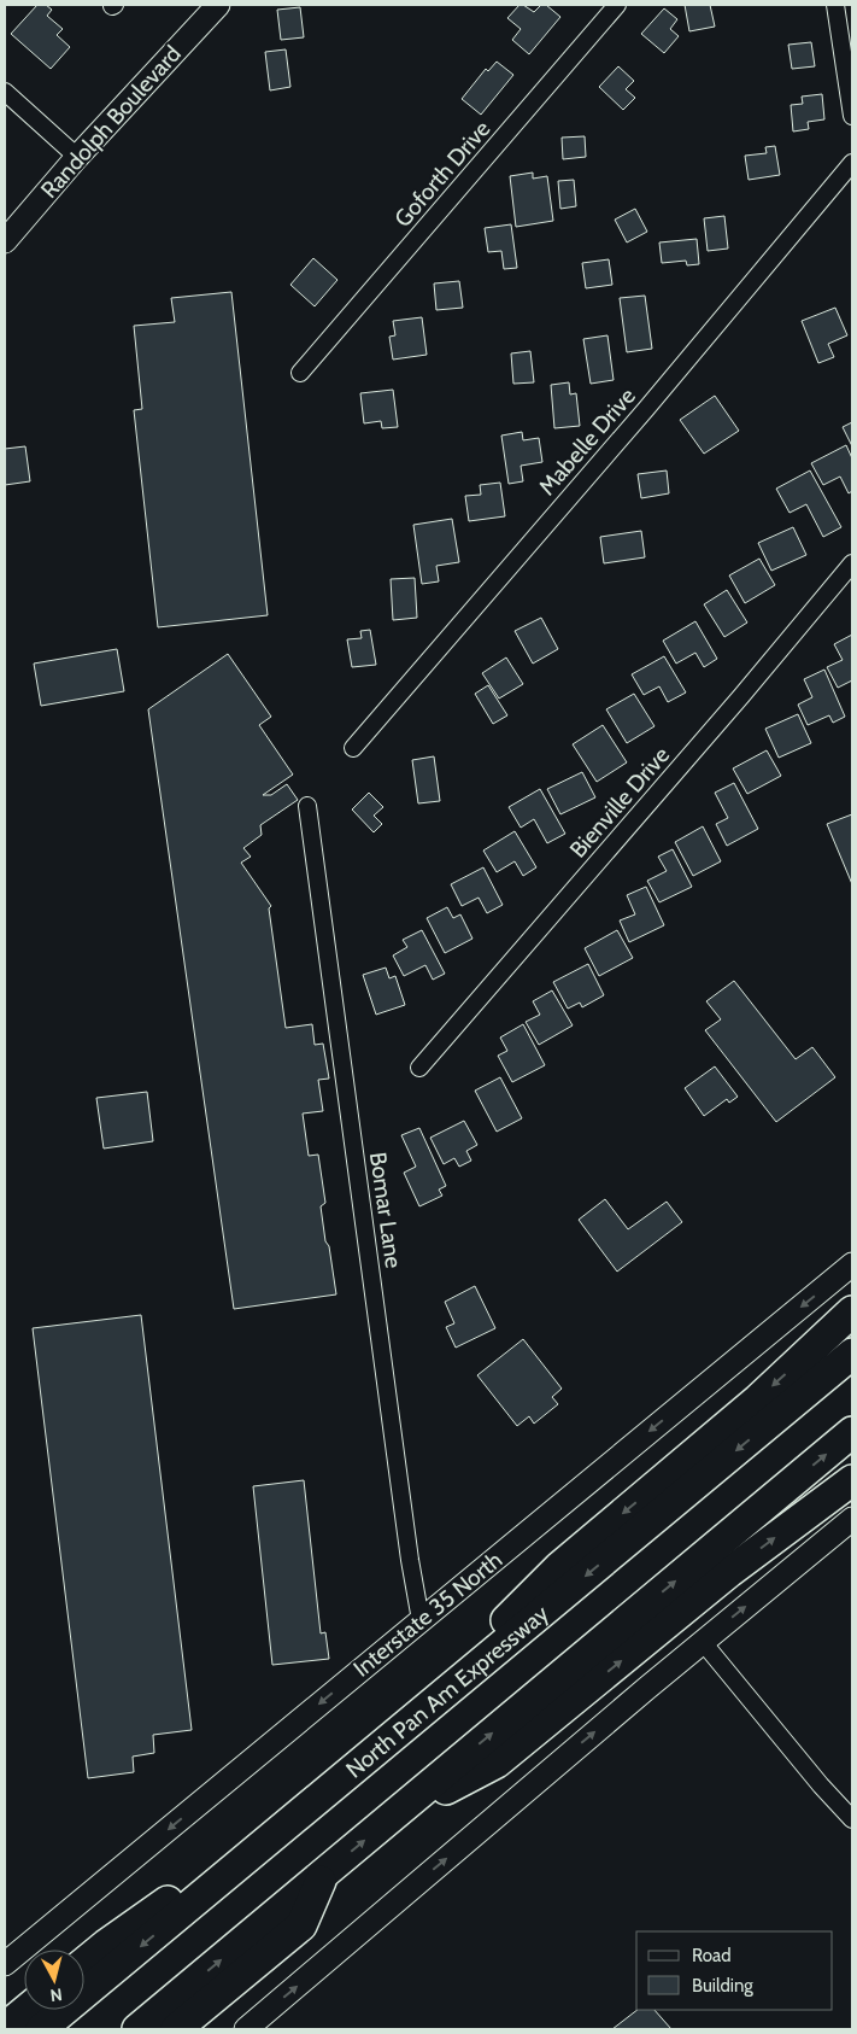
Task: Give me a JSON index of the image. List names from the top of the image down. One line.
{"streets":{"highway":["North Pan Am Expressway"],"main road":["Randolph Boulevard","Interstate 35 North"],"street":["Goforth Drive","Mabelle Drive","Bienville Drive","Bomar Lane"]},"crossings":[["Bomar Lane","Interstate 35 North"]],"legend":["Road","Building"],"north":"bottom"}
